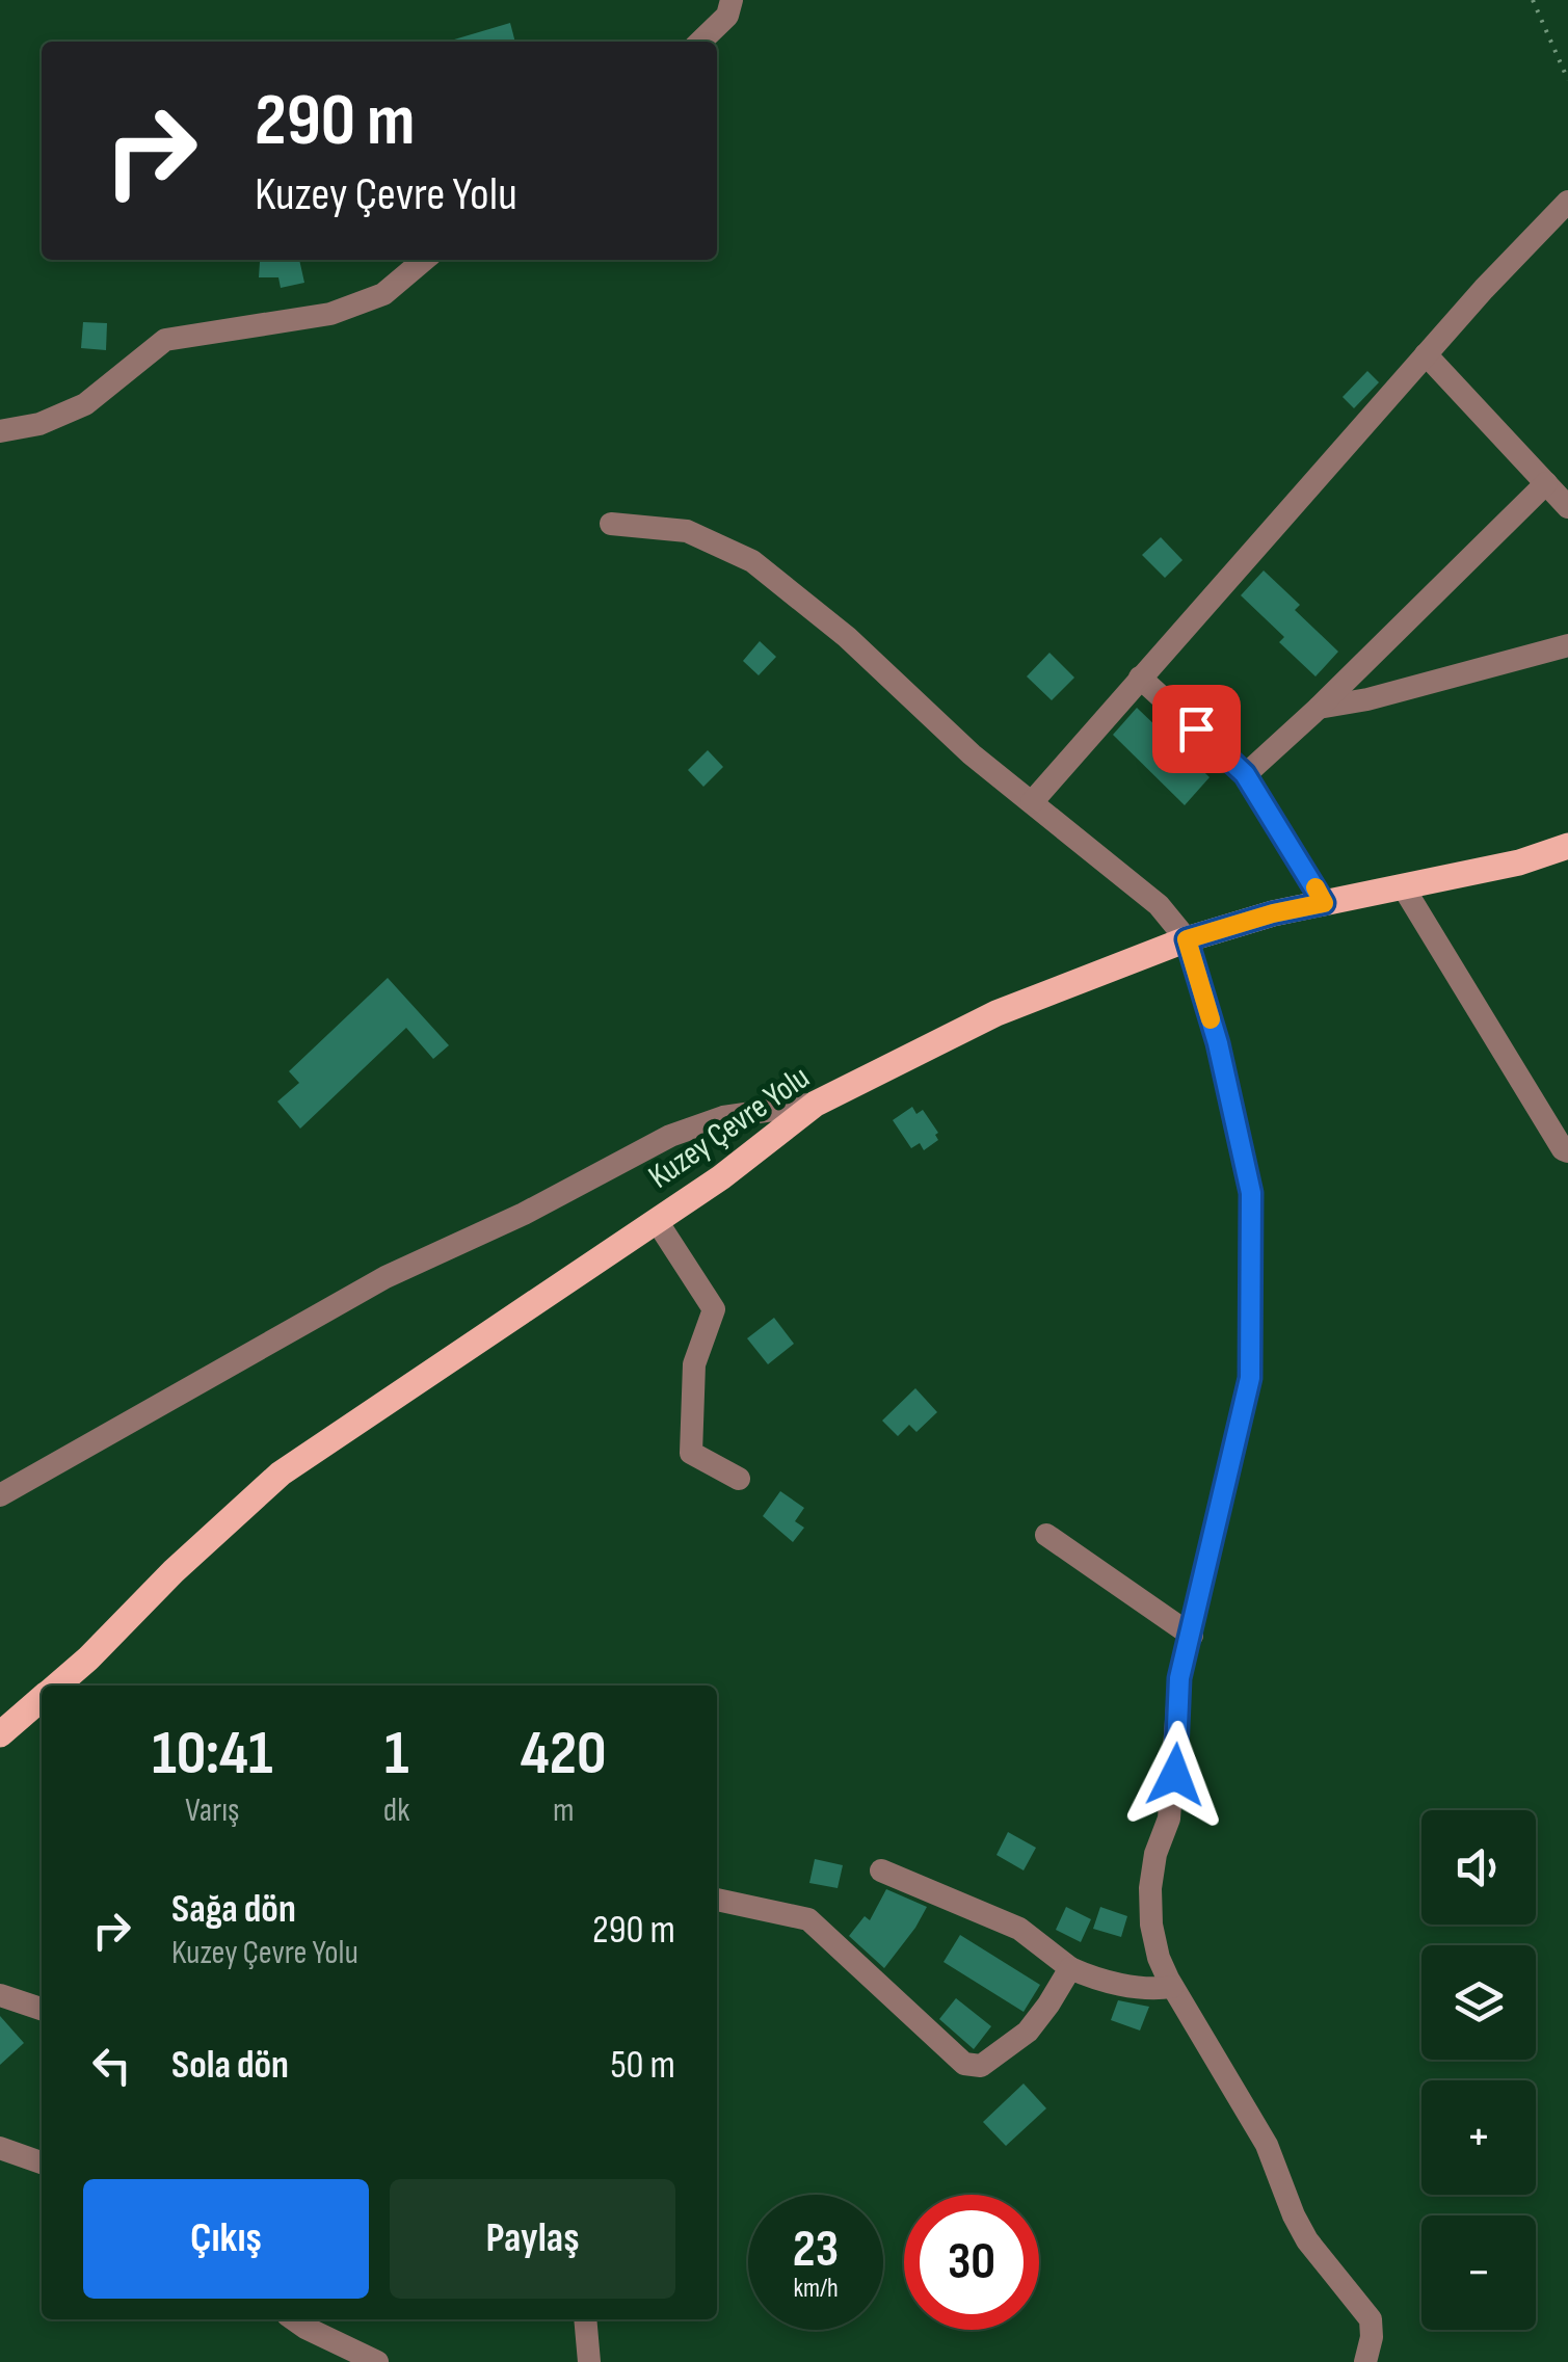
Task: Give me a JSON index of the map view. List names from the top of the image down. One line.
{"streets":{"main road":["Kuzey Çevre Yolu"]},"page":{"turn":["290 m","Kuzey Çevre Yolu"],"eta":["10:41","Varış","1","dk","420","m"],"map_buttons":["+","−"],"list":[{"name":"Sağa dön","note":"Kuzey Çevre Yolu","value":"290 m"},{"name":"Sola dön","value":"50 m"}],"buttons":["Çıkış","Paylaş"],"speed":"23 km/h","limit":"30"}}
